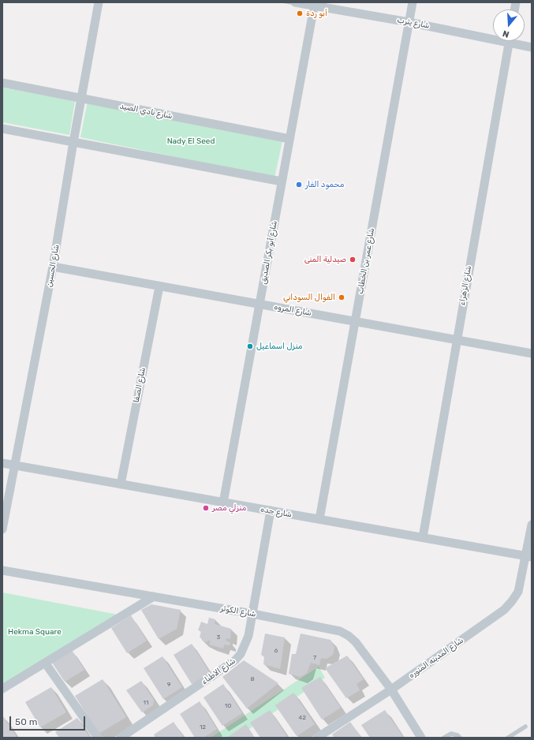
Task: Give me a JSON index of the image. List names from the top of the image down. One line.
{"streets":{"street":["شارع يثرب","شارع نادي الصيد","شارع أبو بكر الصديق","شارع عمر بن الخطاب","شارع الحسين","شارع الزهراء","شارع المروه","شارع الصفا","شارع جده","شارع الكوثر","شارع المدينه المنوره","شارع الاطباء"]},"crossings":[["شارع يثرب","شارع أبو بكر الصديق"],["شارع يثرب","شارع عمر بن الخطاب"],["شارع نادي الصيد","شارع أبو بكر الصديق"],["شارع نادي الصيد","شارع الحسين"],["شارع أبو بكر الصديق","شارع المروه"],["شارع أبو بكر الصديق","شارع جده"],["شارع عمر بن الخطاب","شارع المروه"],["شارع عمر بن الخطاب","شارع جده"],["شارع الحسين","شارع المروه"],["شارع الحسين","شارع جده"],["شارع الزهراء","شارع المروه"],["شارع الزهراء","شارع جده"],["شارع المروه","شارع الصفا"],["شارع الصفا","شارع جده"],["شارع جده","شارع المدينه المنوره"],["شارع جده","شارع الاطباء"],["شارع الكوثر","شارع المدينه المنوره"],["شارع الكوثر","شارع الاطباء"]],"parks":["Nady El Seed","Hekma Square"],"places":["أبو ردة","محمود الفار","صيدلية المنى","الفوال السوداني","منزل اسماعيل","منزلي مصر"],"house_numbers":["3","6","7","8","9","11","10","42","12"],"scale_bar":"50 m","north":"bottom"}
